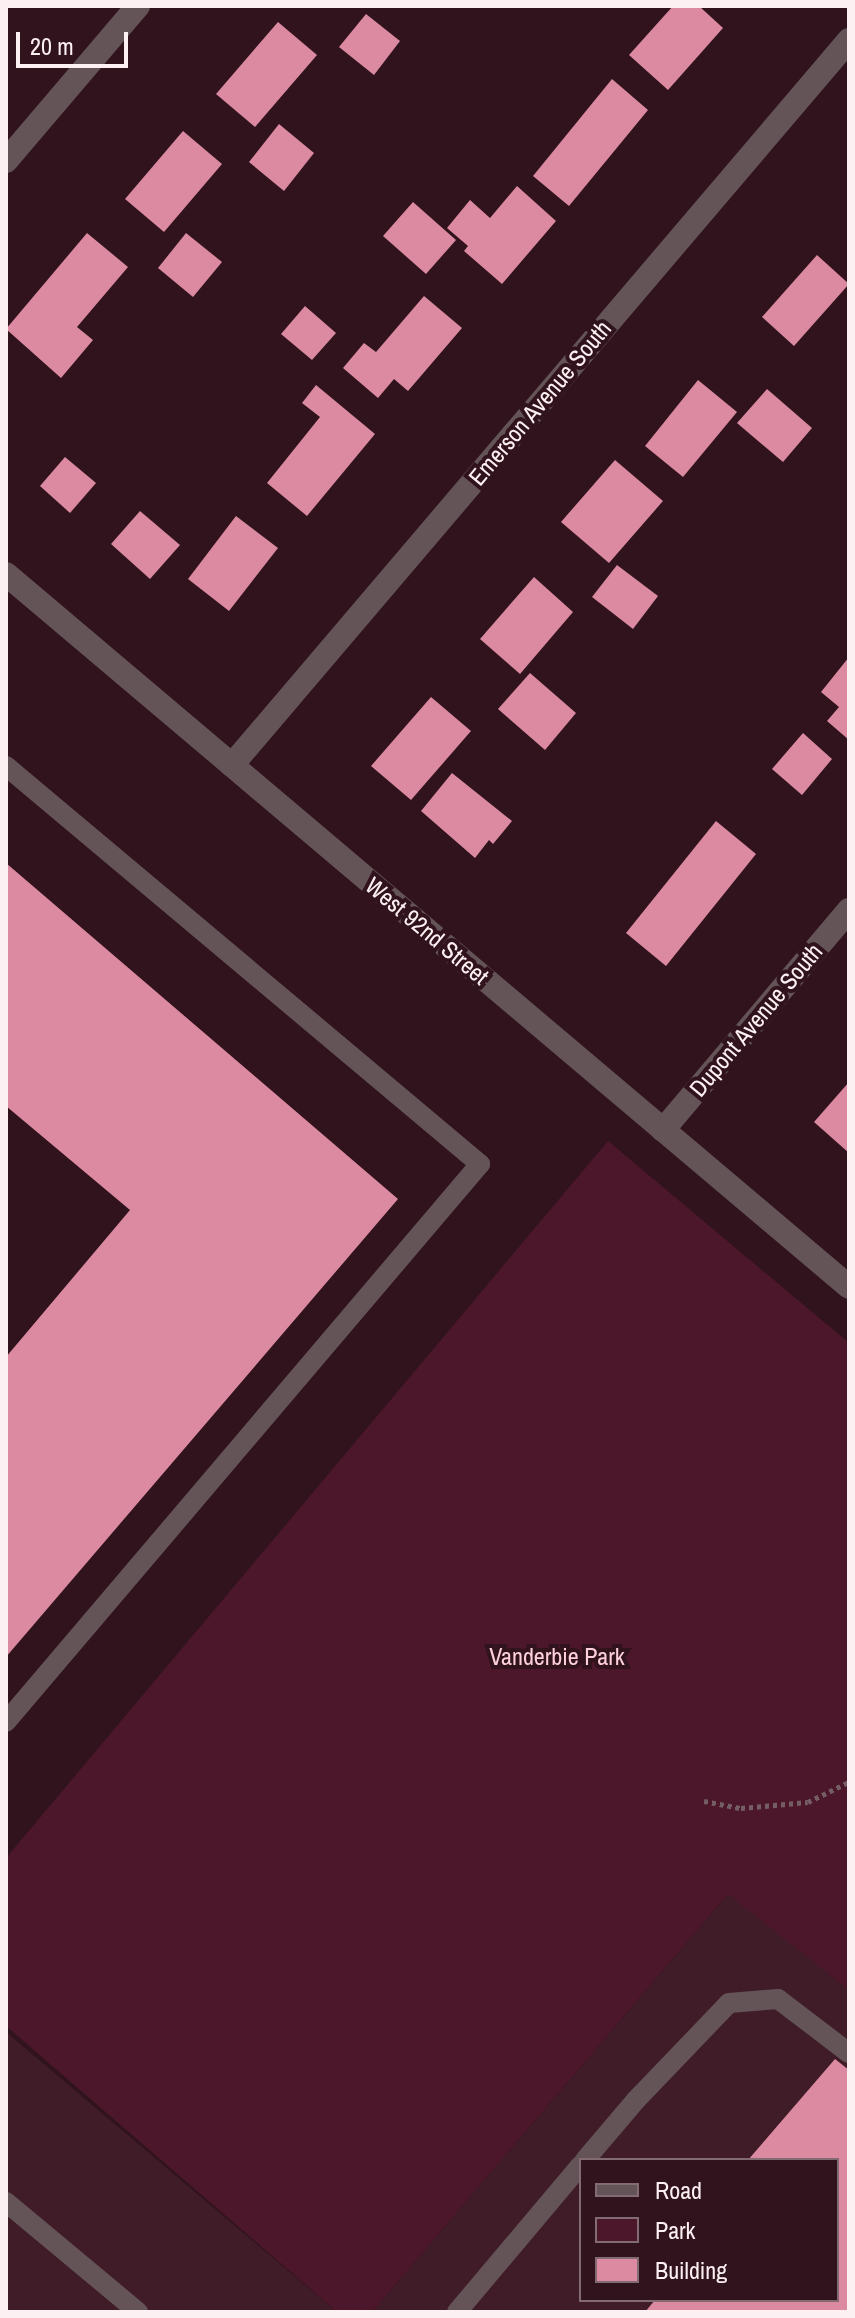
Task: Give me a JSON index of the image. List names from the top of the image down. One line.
{"streets":{"street":["Emerson Avenue South","West 92nd Street","Dupont Avenue South"]},"crossings":[["Emerson Avenue South","West 92nd Street"],["West 92nd Street","Dupont Avenue South"]],"parks":["Vanderbie Park"],"legend":["Road","Park","Building"],"scale_bar":"20 m"}
